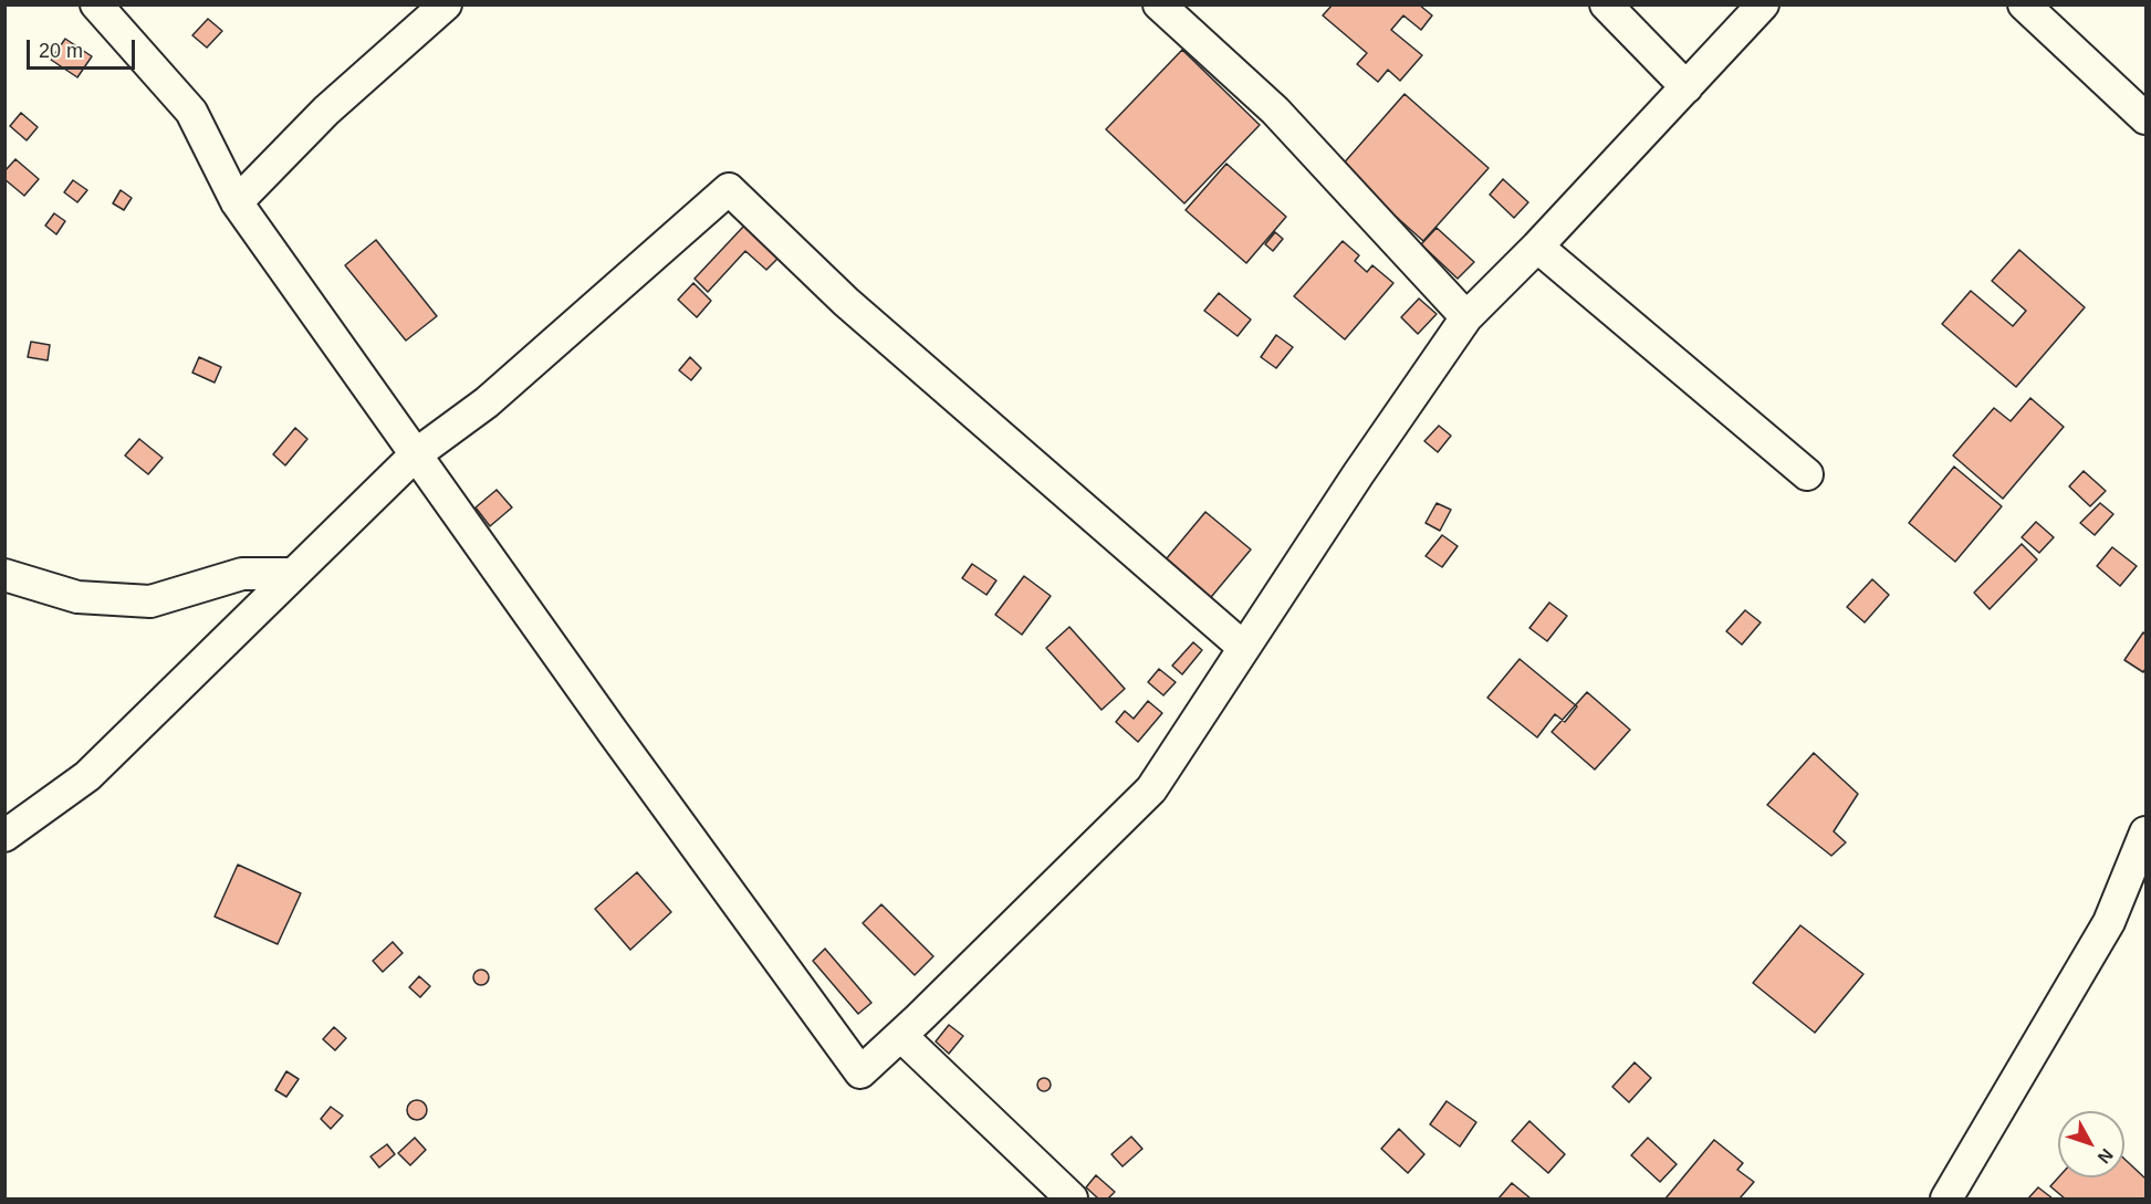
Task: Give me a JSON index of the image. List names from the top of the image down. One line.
{"scale_bar":"20 m","north":"bottom right"}
